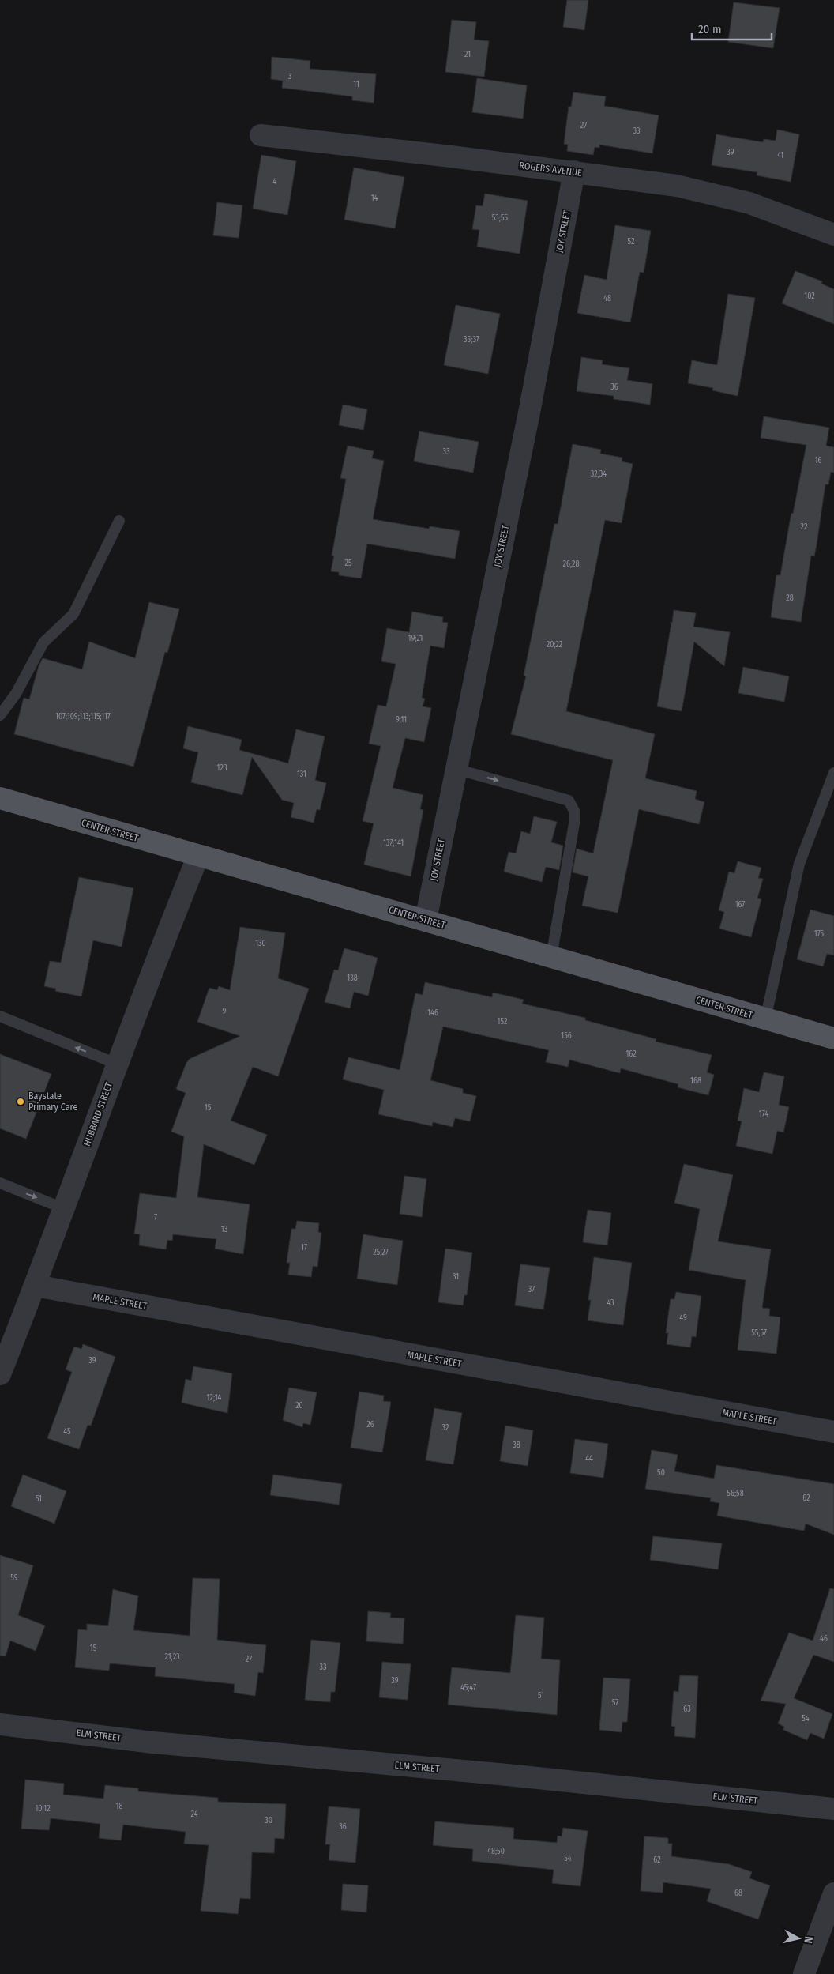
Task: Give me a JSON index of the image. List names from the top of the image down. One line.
{"streets":{"main road":["CENTER STREET"],"street":["ROGERS AVENUE","JOY STREET","HUBBARD STREET","MAPLE STREET","ELM STREET"]},"crossings":[["ROGERS AVENUE","JOY STREET"],["JOY STREET","CENTER STREET"],["CENTER STREET","HUBBARD STREET"],["HUBBARD STREET","MAPLE STREET"]],"places":["Baystate Primary Care"],"house_numbers":["21","3","11","27","33","39","41","4","14","53;55","52","102","48","35;37","36","33","16","32;34","22","25","26;28","28","19;21","20;22","107;109;113;115;117","9;11","123","131","137;141","167","175","130","138","9","146","152","156","162","168","15","174","7","13","17","25;27","31","37","43","49","55;57","39","12;14","20","26","32","45","38","44","50","56;58","62","51","59","46","15","21;23","27","33","39","45;47","51","57","63","54","18","10;12","24","30","36","48;50","54","62","68"],"scale_bar":"20 m","north":"right"}
